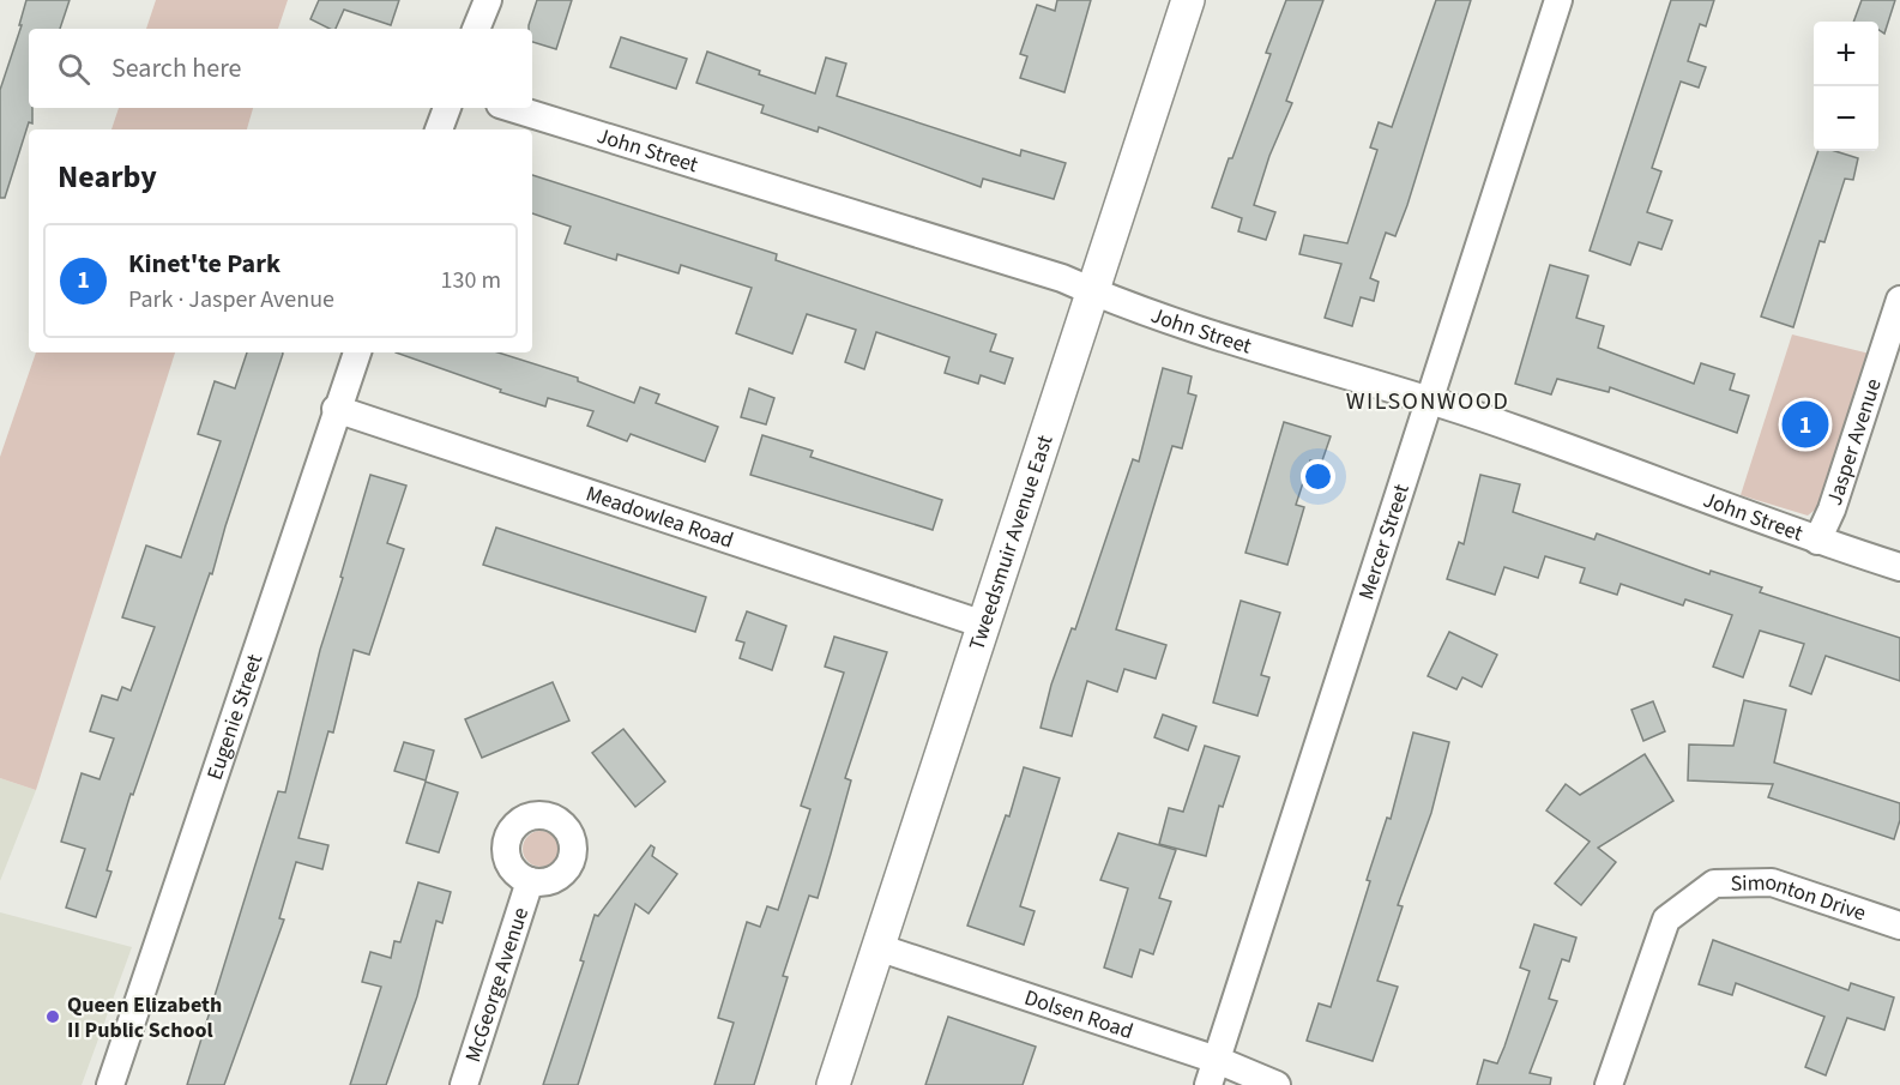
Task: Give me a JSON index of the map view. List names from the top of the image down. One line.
{"streets":{"street":["John Street","Jasper Avenue","Meadowlea Road","Tweedsmuir Avenue East","Mercer Street","Eugenie Street","Simonton Drive","McGeorge Avenue","Dolsen Road"]},"crossings":[["John Street","Jasper Avenue"],["John Street","Tweedsmuir Avenue East"],["John Street","Mercer Street"],["Meadowlea Road","Tweedsmuir Avenue East"],["Meadowlea Road","Eugenie Street"],["Tweedsmuir Avenue East","Dolsen Road"],["Mercer Street","Dolsen Road"]],"districts":["WILSONWOOD"],"places":["Queen Elizabeth II Public School"],"page":{"map_buttons":["+","−"],"search":"Search here","heading":"Nearby","list":[{"mark":"1","name":"Kinet'te Park","note":"Park · Jasper Avenue","value":"130 m"}],"pins":"1"}}
